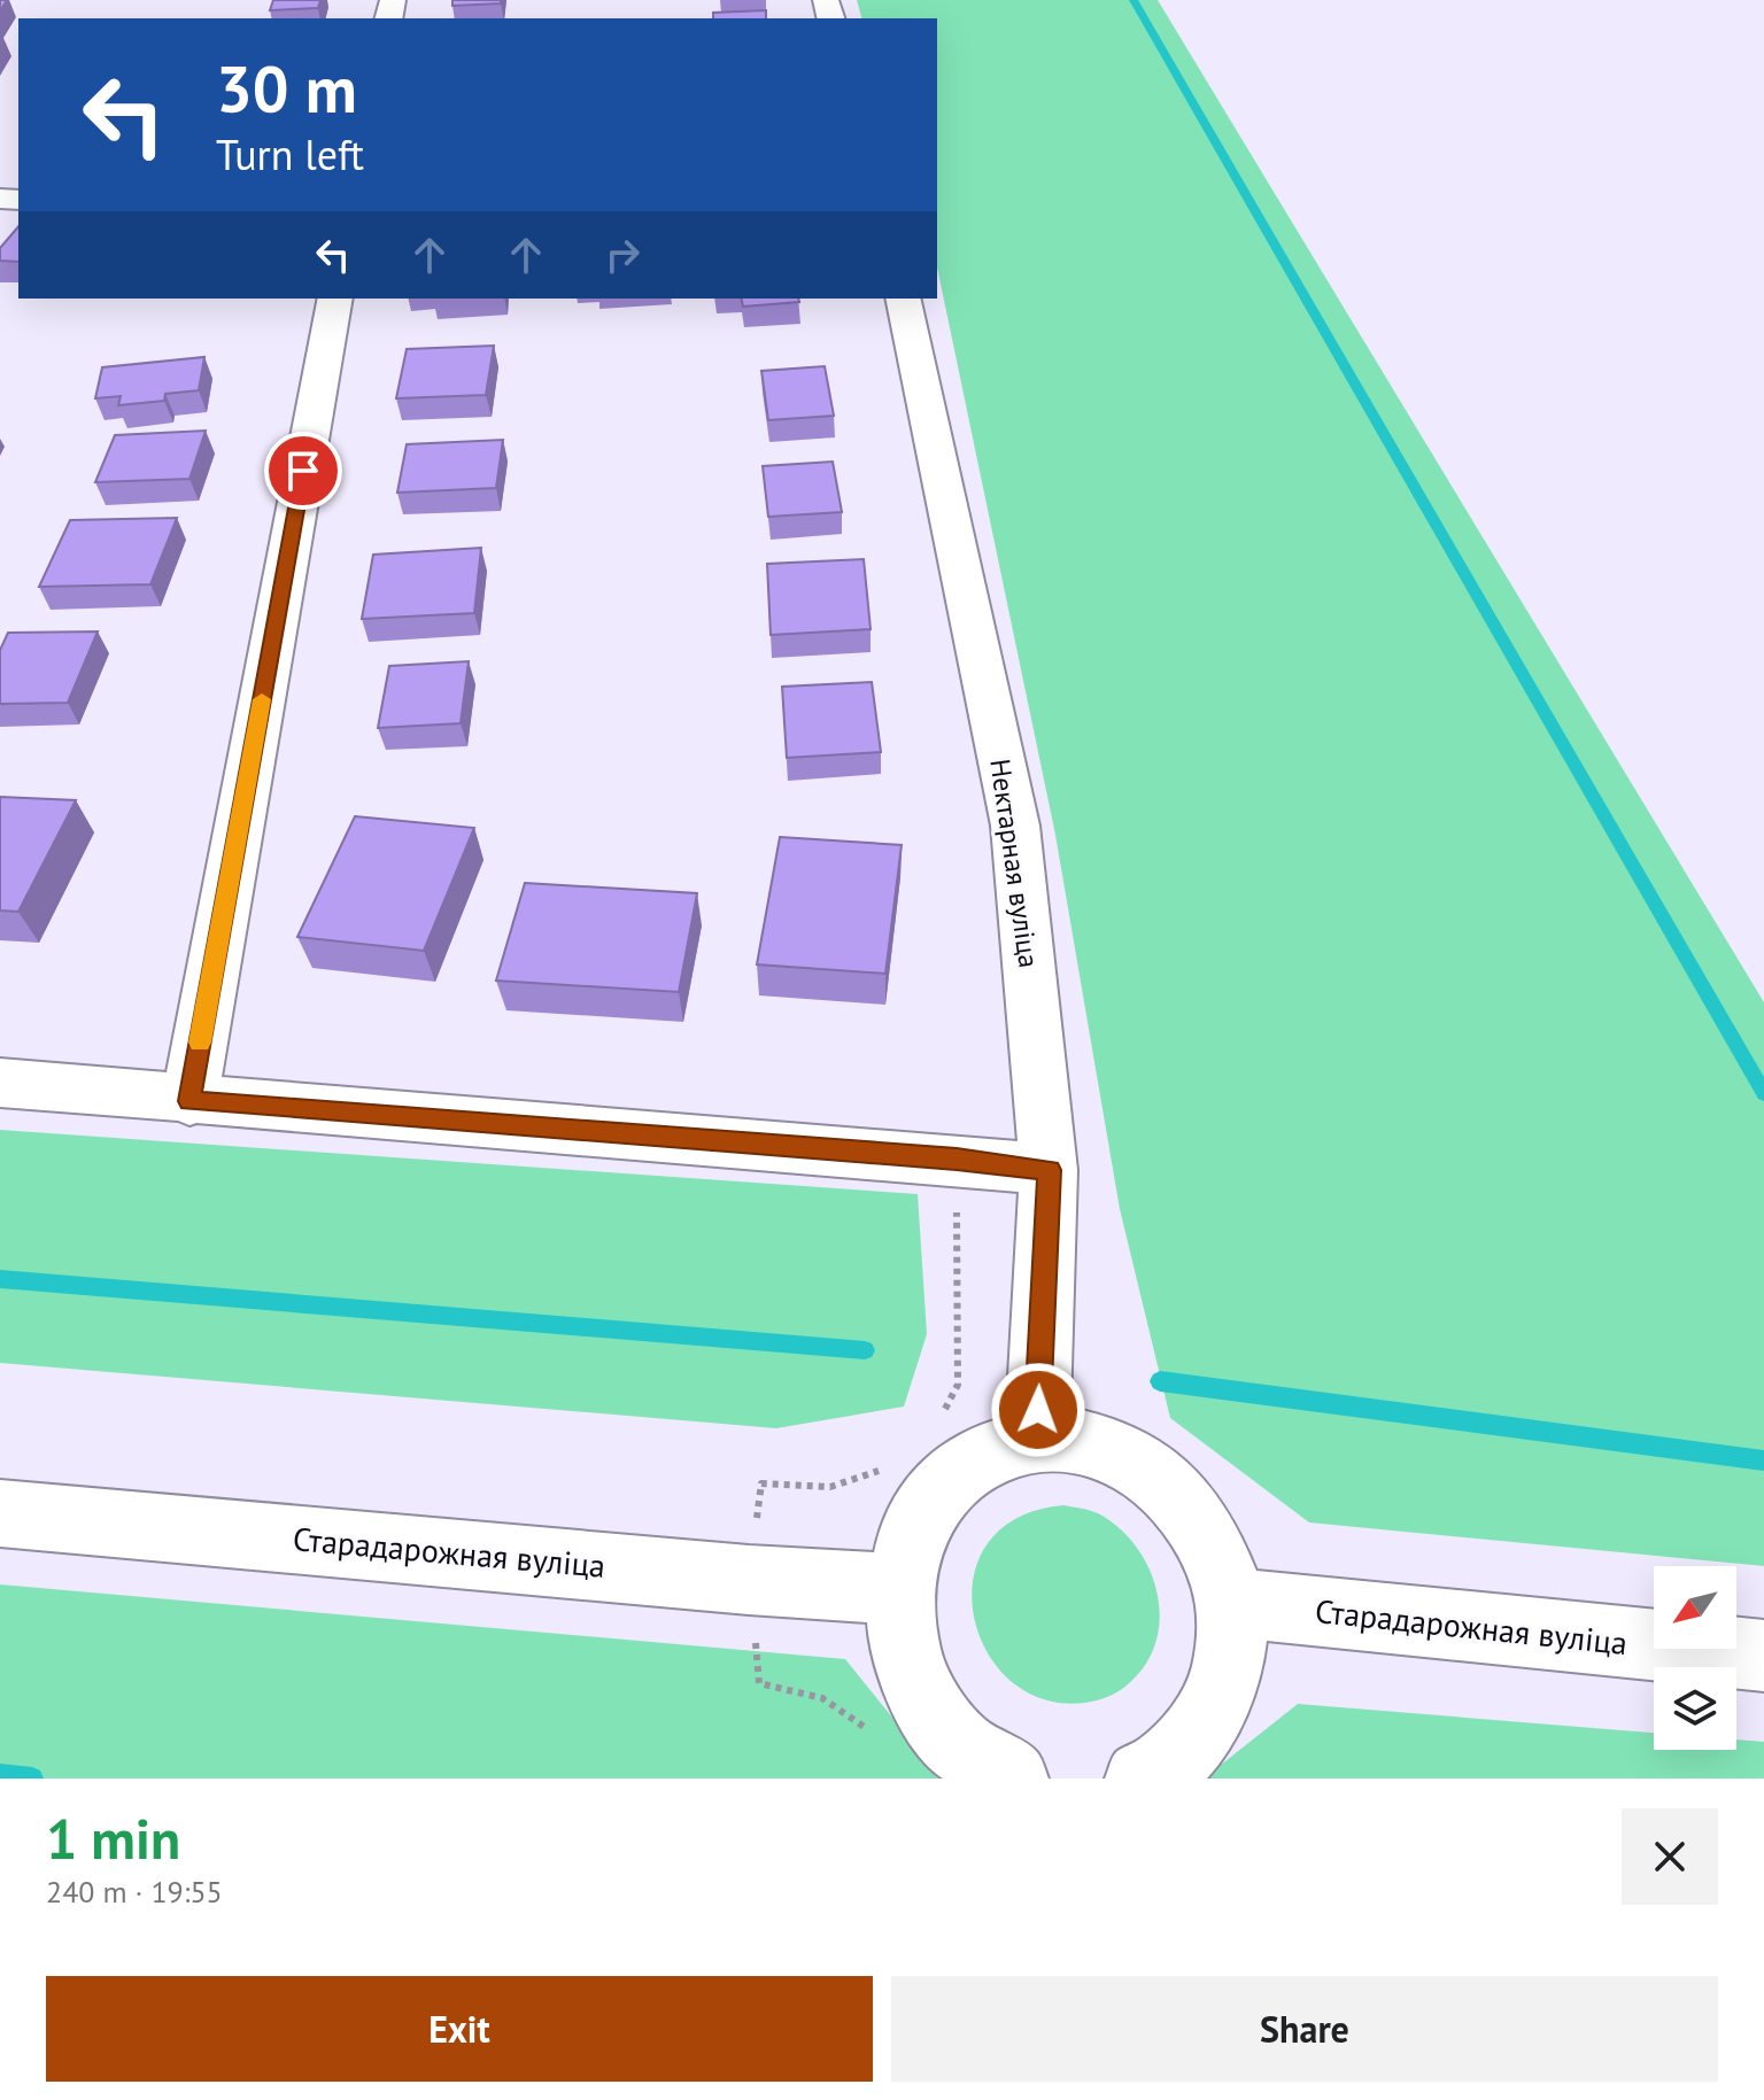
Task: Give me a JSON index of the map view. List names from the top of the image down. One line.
{"streets":{"street":["Нектарная вуліца","Старадарожная вуліца"]},"north":"bottom left","page":{"turn":["30 m","Turn left"],"heading":["1 min","240 m · 19:55"],"buttons":["Exit","Share"]}}
